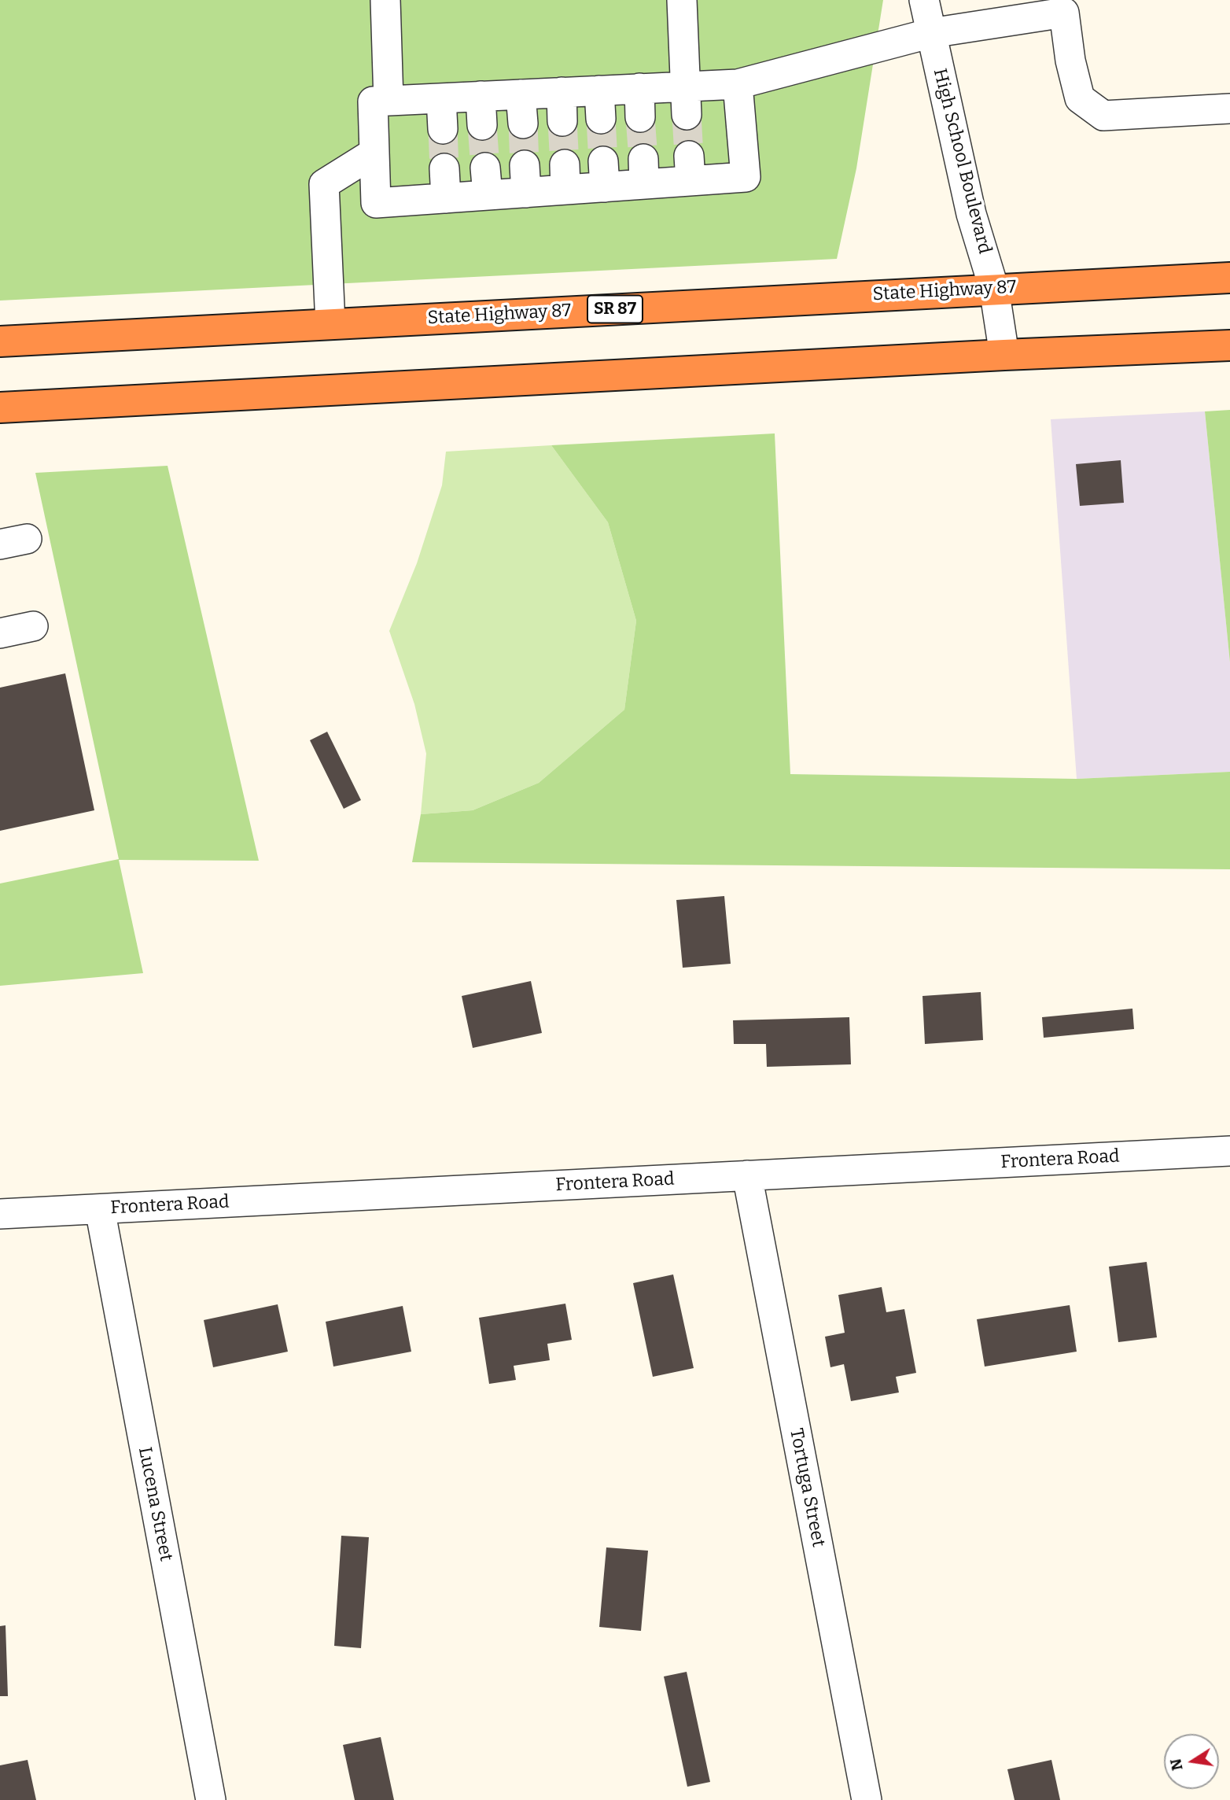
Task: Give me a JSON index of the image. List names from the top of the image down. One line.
{"streets":{"highway":["State Highway 87","SR 87"],"street":["High School Boulevard","Frontera Road","Tortuga Street","Lucena Street"]},"crossings":[["High School Boulevard","State Highway 87"],["Frontera Road","Tortuga Street"],["Frontera Road","Lucena Street"]],"north":"left"}
